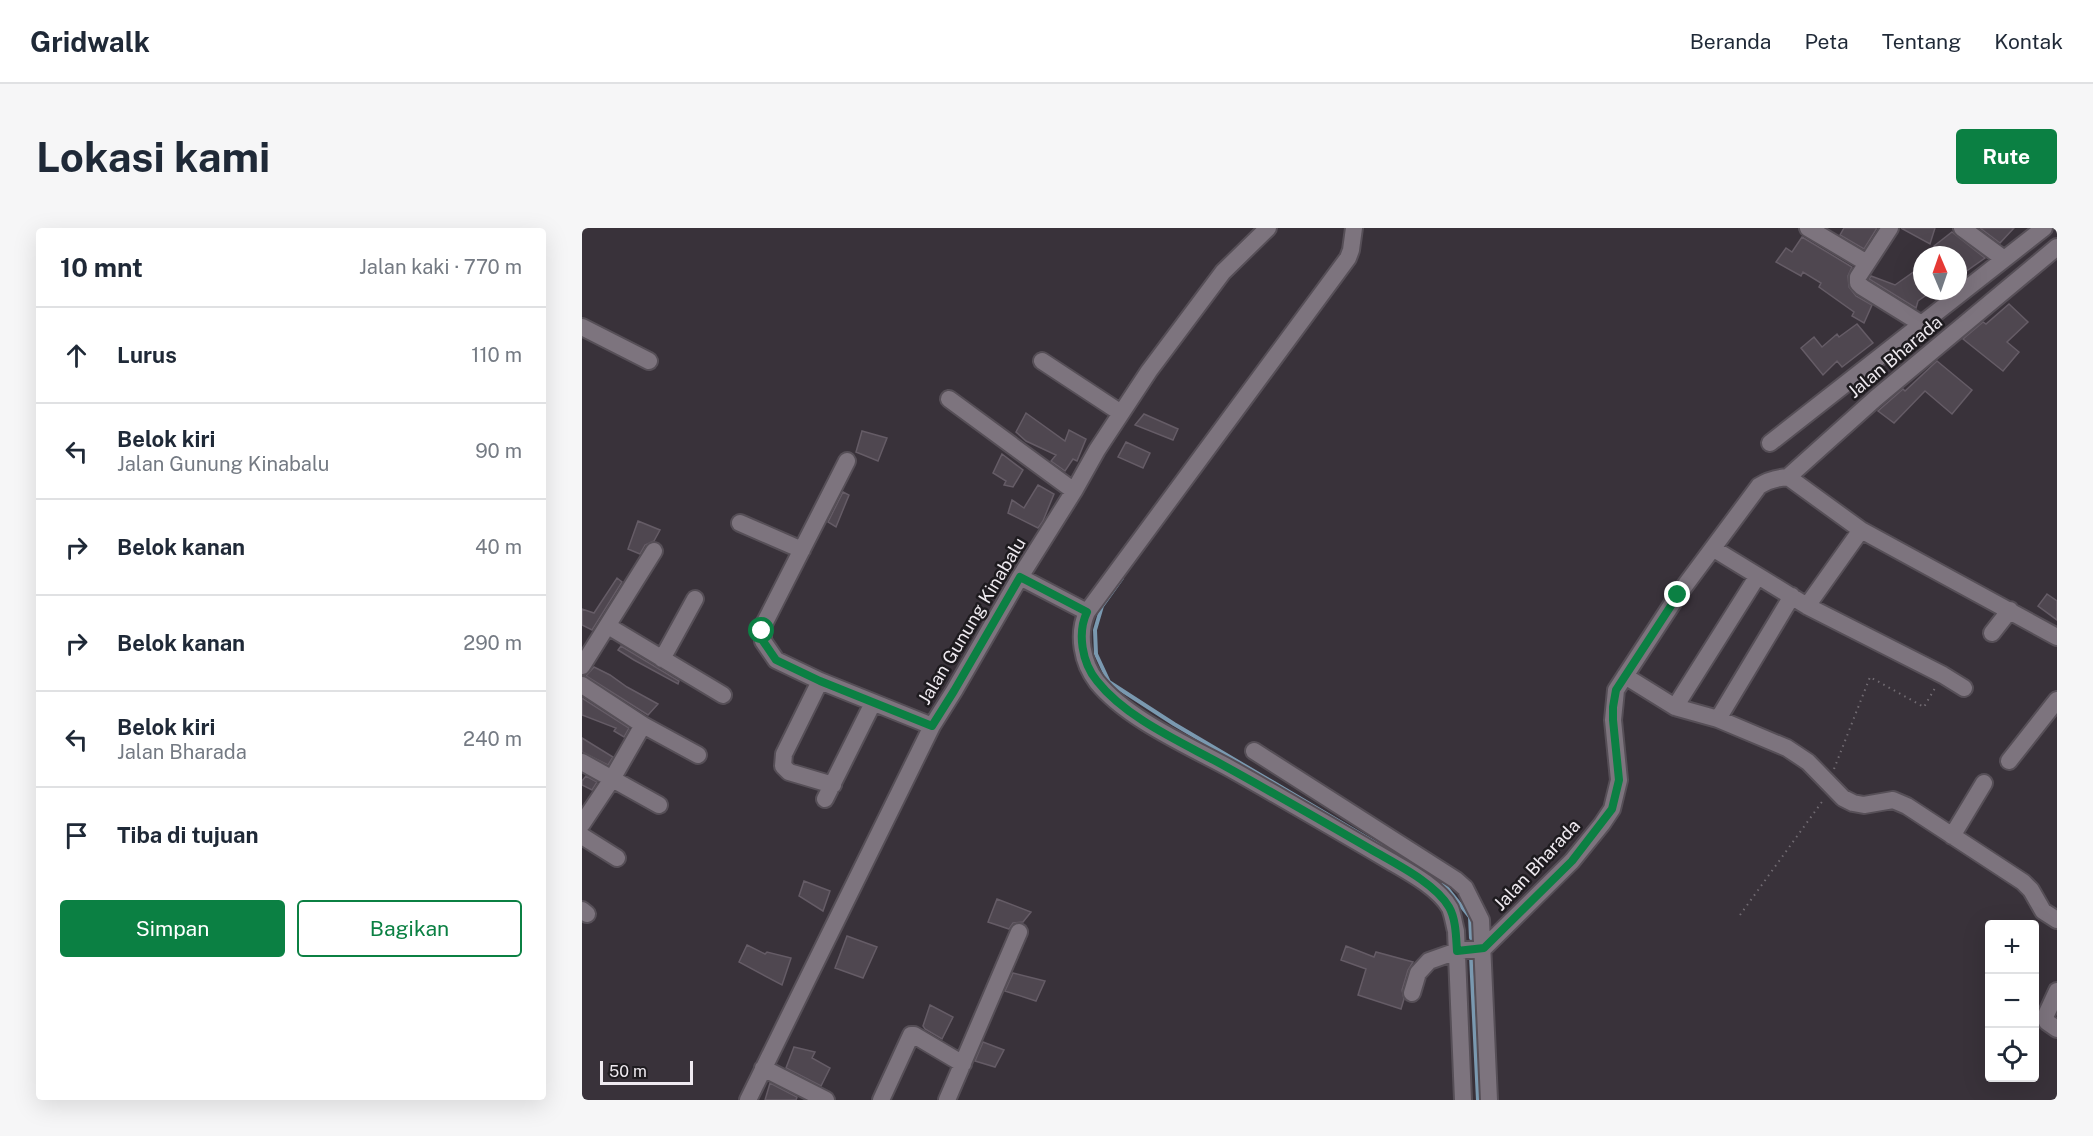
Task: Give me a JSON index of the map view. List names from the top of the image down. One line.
{"streets":{"street":["Jalan Bharada","Jalan Gunung Kinabalu"]},"scale_bar":"50 m","north":"top","page":{"header":"Gridwalk","nav":["Beranda","Peta","Tentang","Kontak"],"buttons":["Rute",["Simpan","Bagikan"]],"title":"Lokasi kami","heading":["10 mnt","Jalan kaki · 770 m"],"list":[["Lurus","110 m"],["Belok kiri","Jalan Gunung Kinabalu","90 m"],["Belok kanan","40 m"],["Belok kanan","290 m"],["Belok kiri","Jalan Bharada","240 m"],"Tiba di tujuan"],"map_buttons":["+","−"],"scale":"50 m"}}
